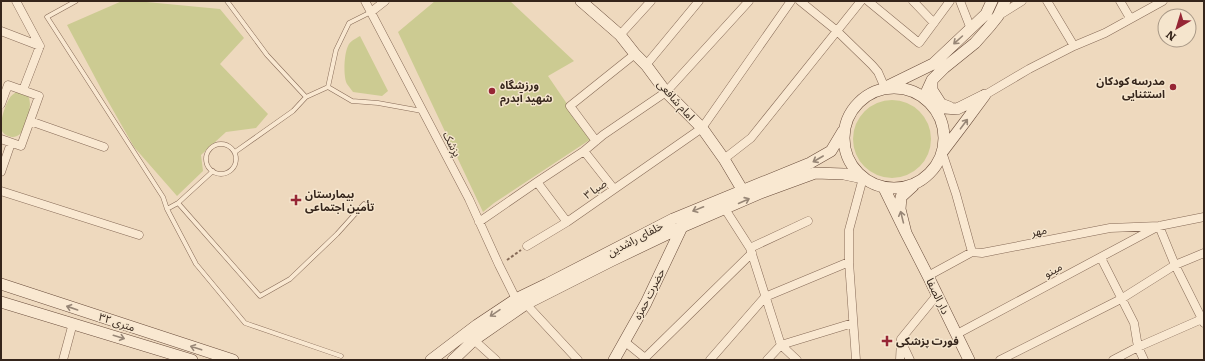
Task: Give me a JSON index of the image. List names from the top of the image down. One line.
{"streets":{"main road":["امام شافعی","خلفای راشدین","حضرت حمزه","دار الصفا","۳۲ متری"],"street":["پزشک","صبا ۳","مهر","مینو"]},"crossings":[["امام شافعی","صبا ۳"],["امام شافعی","خلفای راشدین"],["پزشک","خلفای راشدین"],["مهر","مینو"],["مهر","دار الصفا"],["خلفای راشدین","حضرت حمزه"],["مینو","دار الصفا"]],"places":{"other":["مدرسه کودکان استثنایی","ورزشگاه شهید آبدرم"],"health":["بیمارستان تأمین اجتماعی","فورت پزشکی"]},"north":"bottom left"}
